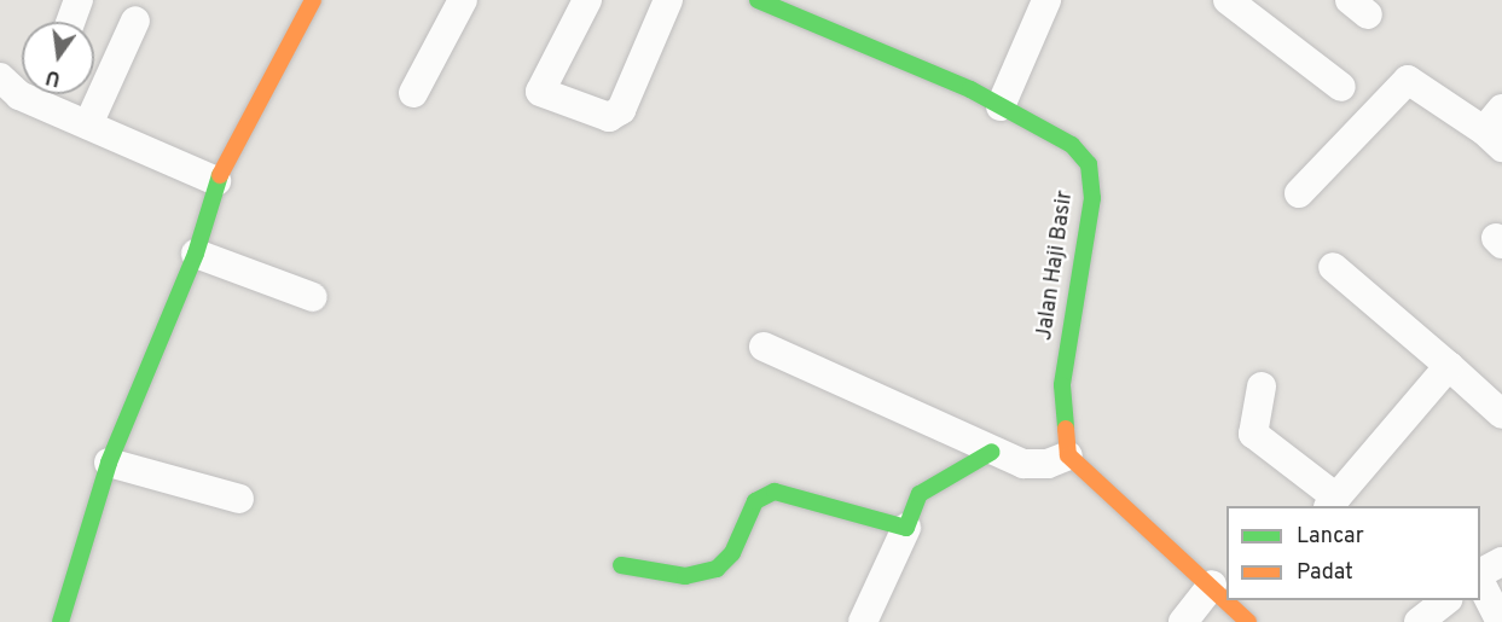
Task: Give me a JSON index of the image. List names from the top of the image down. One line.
{"streets":{"street":["Jalan Haji Basir"]},"legend":["Lancar","Padat"],"north":"bottom"}
